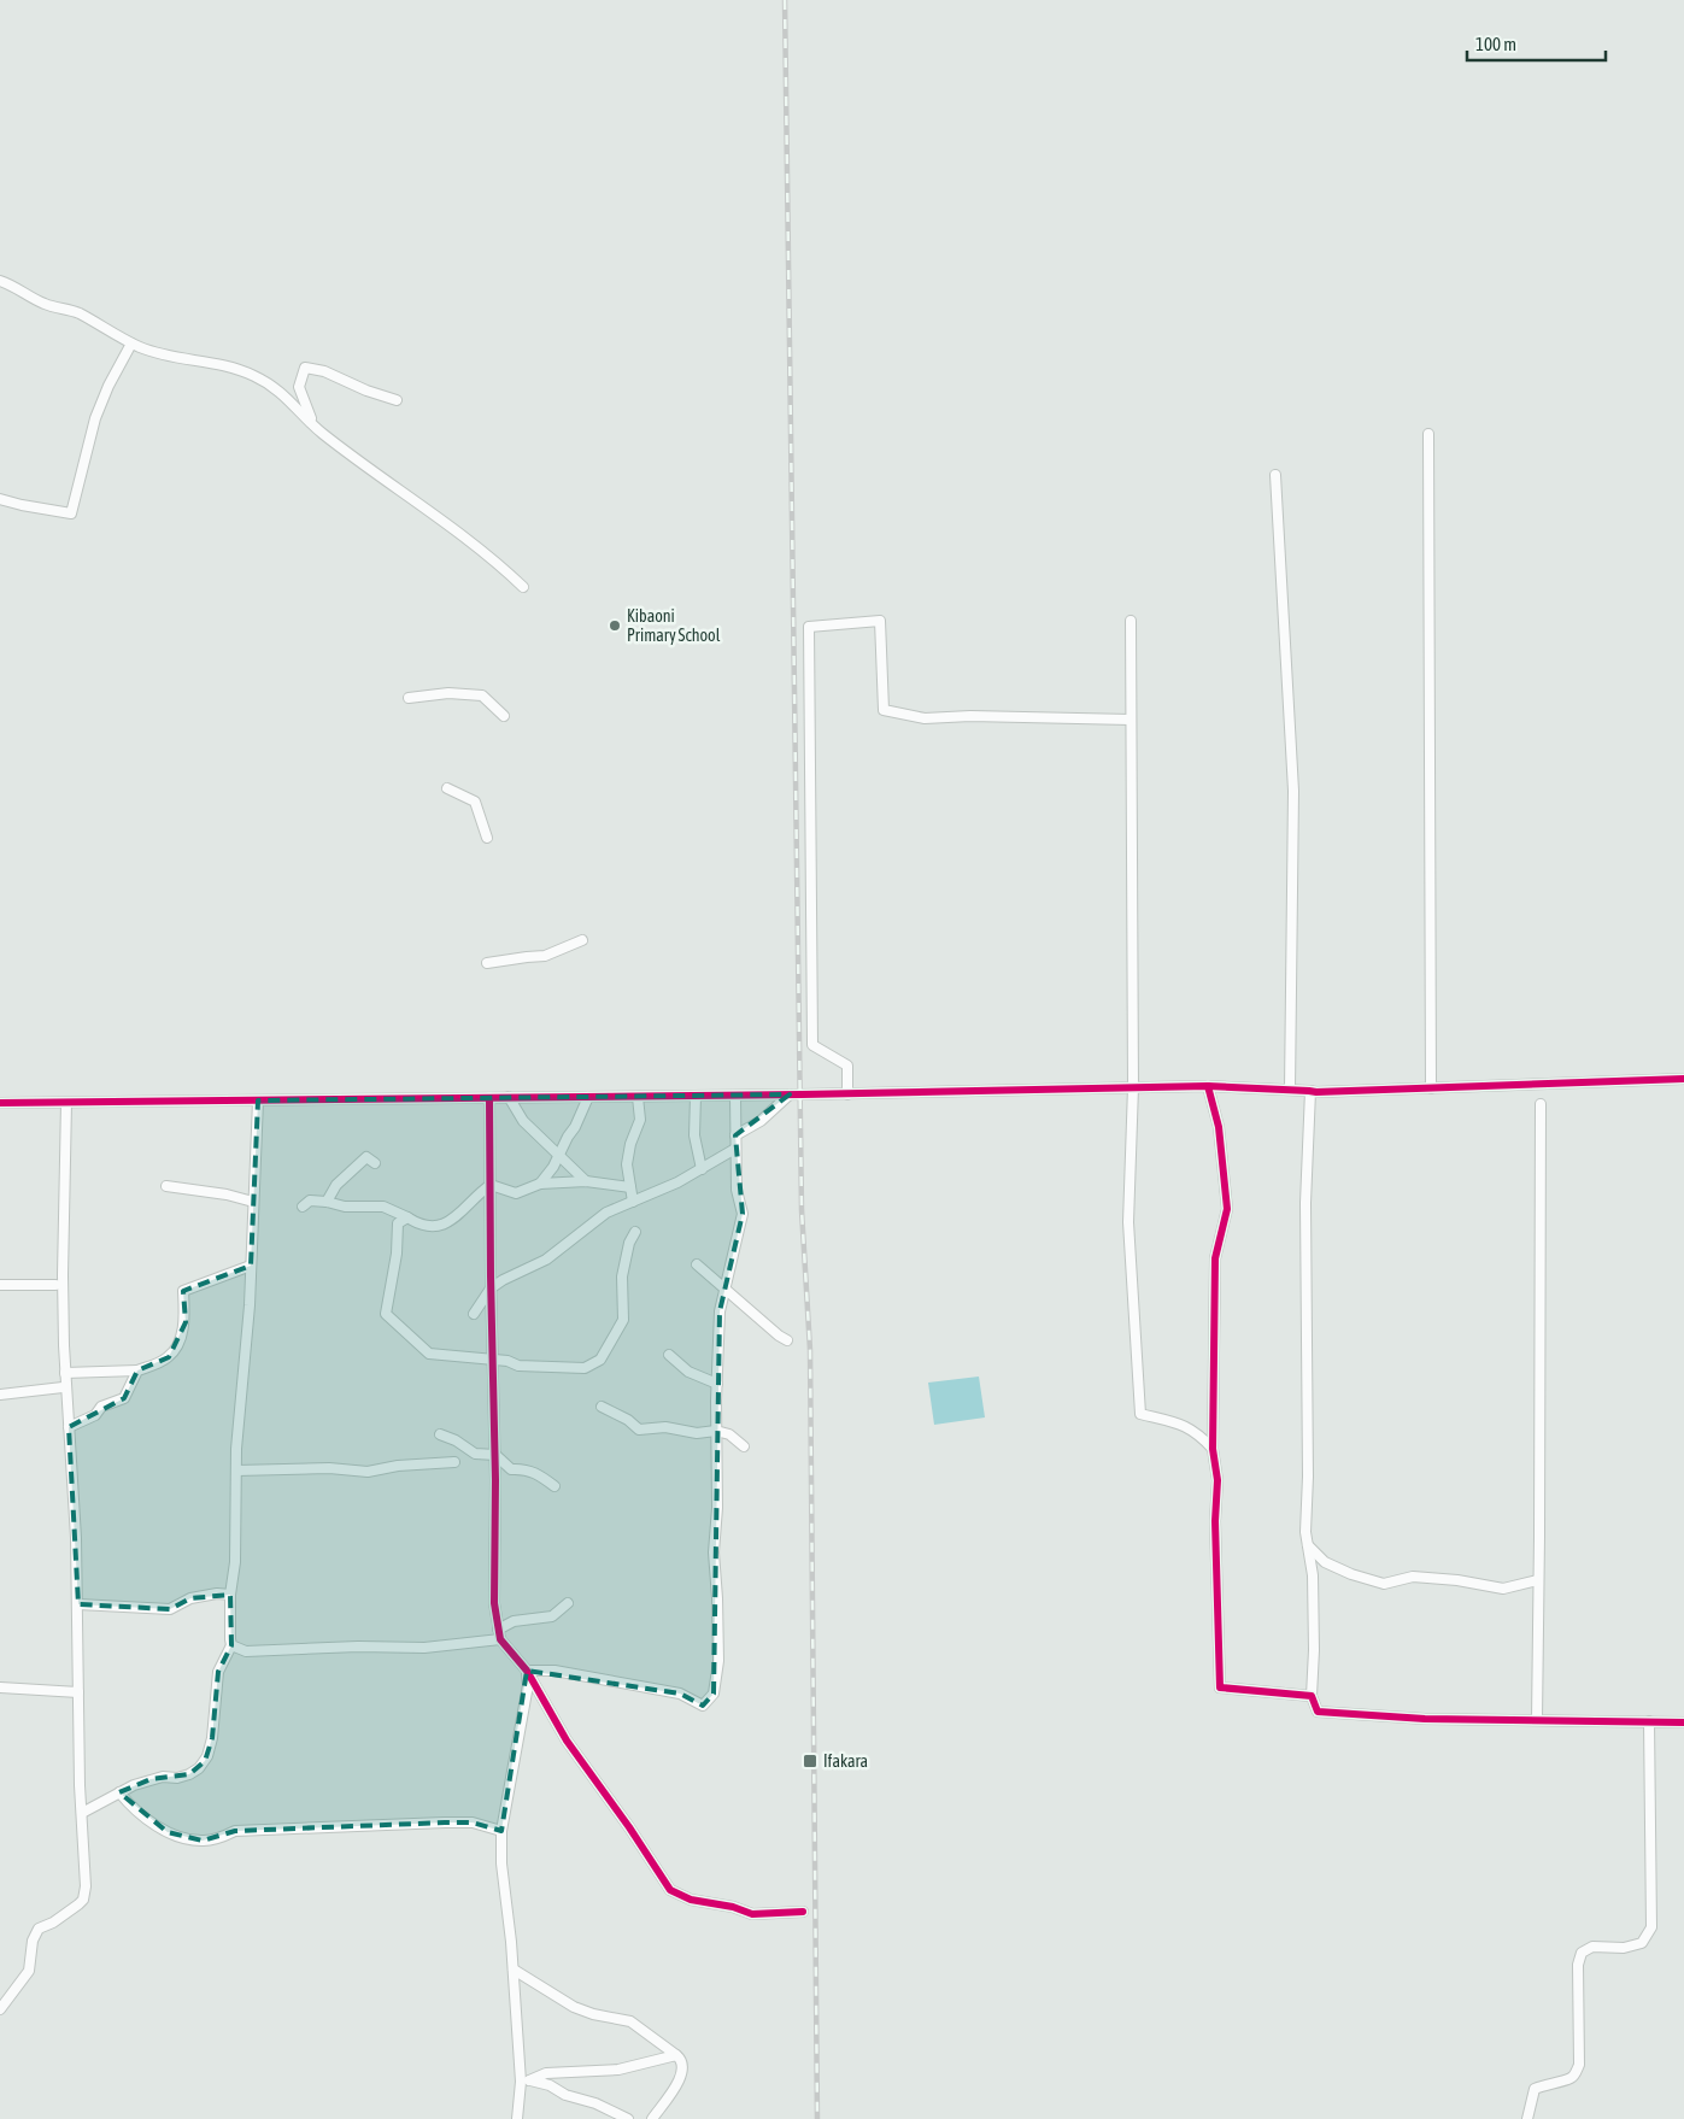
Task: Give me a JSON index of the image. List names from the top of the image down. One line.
{"places":{"other":["Kibaoni Primary School"],"transit":["Ifakara"]},"scale_bar":"100 m"}
